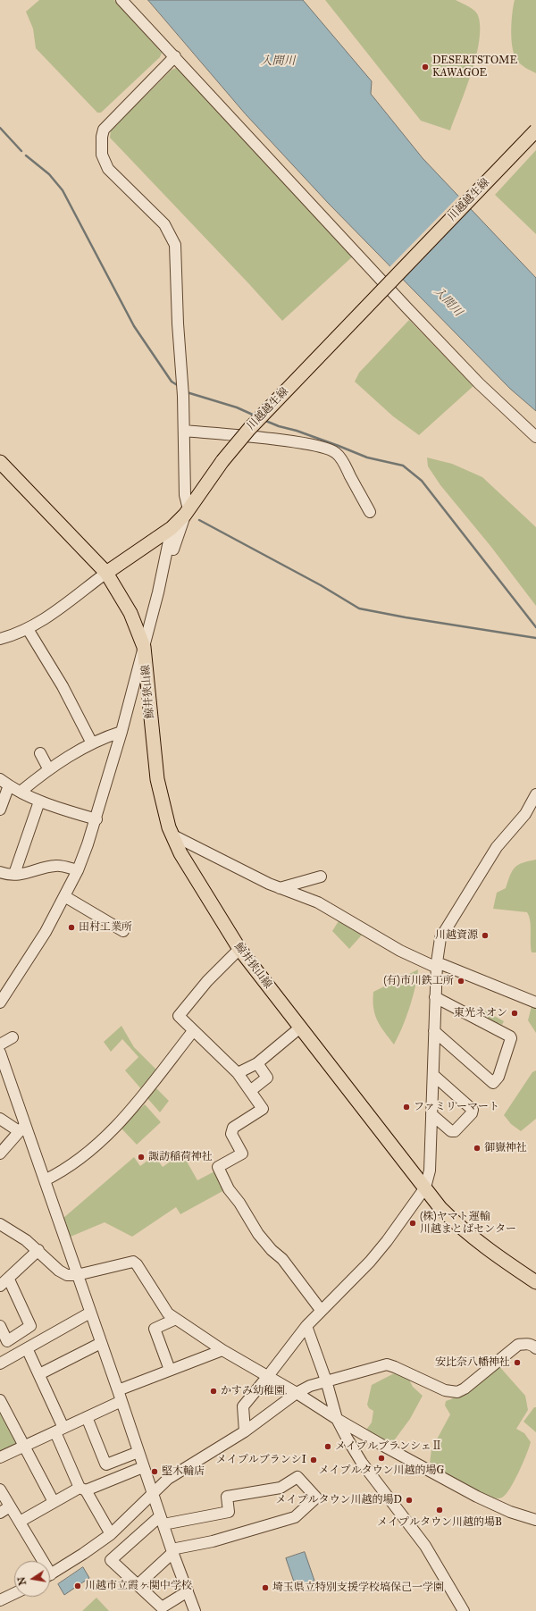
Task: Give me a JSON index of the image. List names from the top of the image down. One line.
{"streets":{"main road":["川越越生線","鯨井狭山線"]},"crossings":[["川越越生線","鯨井狭山線"]],"water":["入間川"],"places":["DESERTSTOME KAWAGOE","田村工業所","川越資源","(有)市川鉄工所","東光ネオン","ファミリーマート","御嶽神社","諏訪稲荷神社","(株)ヤマト運輸 川越まとばセンター","安比奈八幡神社","かすみ幼稚園","メイプルブランシェⅡ","メイプルタウン川越的場G","メイプルブランシI","堅木輪店","メイプルタウン川越的場D","メイプルタウン川越的場B","川越市立霞ヶ関中学校","埼玉県立特別支援学校塙保己一学園"],"north":"left"}
